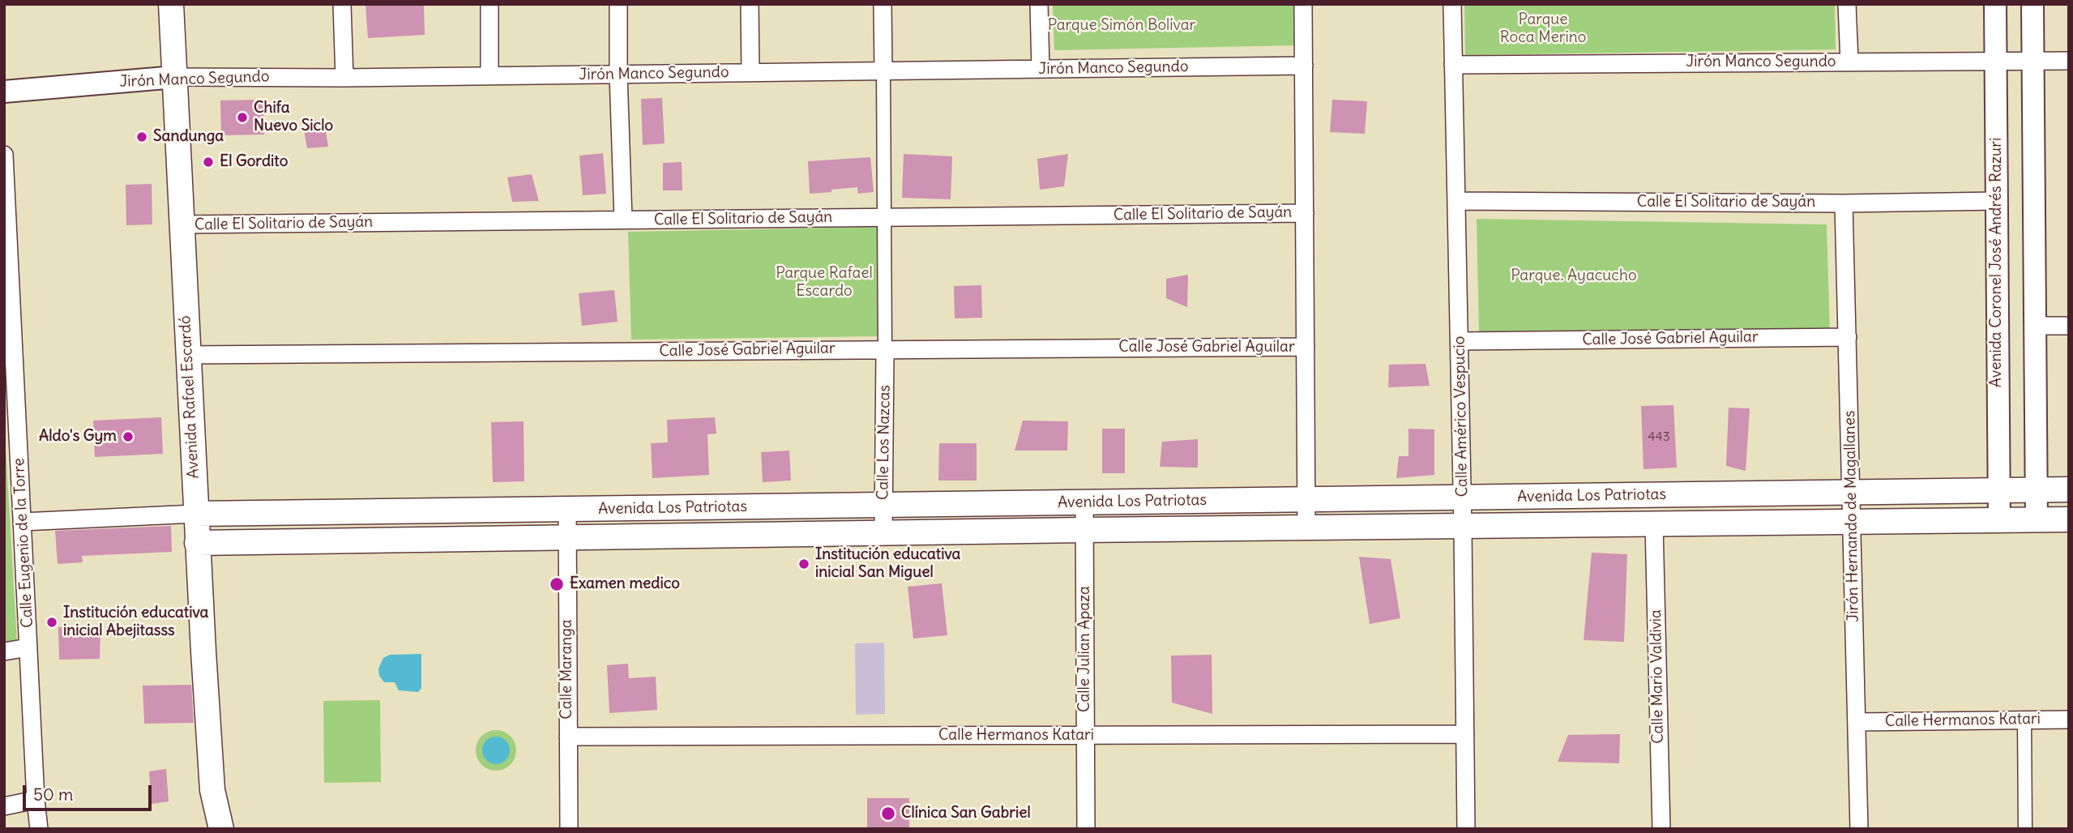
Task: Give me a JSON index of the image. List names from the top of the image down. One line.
{"streets":{"main road":["Avenida Rafael Escardó","Avenida Los Patriotas"],"street":["Jirón Manco Segundo","Calle El Solitario de Sayán","Avenida Coronel José Andrés Razuri","Calle José Gabriel Aguilar","Calle Américo Vespucio","Calle Los Nazcas","Jirón Hernando de Magallanes","Calle Eugenio de la Torre","Calle Julian Apaza","Calle Maranga","Calle Mario Valdivia","Calle Hermanos Katari"]},"crossings":[["Jirón Manco Segundo","Avenida Coronel José Andrés Razuri"],["Jirón Manco Segundo","Avenida Rafael Escardó"],["Jirón Manco Segundo","Calle Américo Vespucio"],["Calle El Solitario de Sayán","Avenida Coronel José Andrés Razuri"],["Calle El Solitario de Sayán","Avenida Rafael Escardó"],["Calle El Solitario de Sayán","Calle Américo Vespucio"],["Calle El Solitario de Sayán","Jirón Hernando de Magallanes"],["Avenida Coronel José Andrés Razuri","Avenida Los Patriotas"],["Calle José Gabriel Aguilar","Avenida Rafael Escardó"],["Calle José Gabriel Aguilar","Calle Américo Vespucio"],["Calle José Gabriel Aguilar","Calle Los Nazcas"],["Calle José Gabriel Aguilar","Jirón Hernando de Magallanes"],["Avenida Rafael Escardó","Avenida Los Patriotas"],["Calle Américo Vespucio","Avenida Los Patriotas"],["Calle Américo Vespucio","Calle Hermanos Katari"],["Calle Los Nazcas","Avenida Los Patriotas"],["Avenida Los Patriotas","Jirón Hernando de Magallanes"],["Avenida Los Patriotas","Calle Julian Apaza"],["Avenida Los Patriotas","Calle Maranga"],["Avenida Los Patriotas","Calle Mario Valdivia"],["Jirón Hernando de Magallanes","Calle Hermanos Katari"],["Calle Julian Apaza","Calle Hermanos Katari"],["Calle Maranga","Calle Hermanos Katari"]],"parks":["Parque Roca Merino","Parque Simón Bolívar","Parque Rafael Escardo","Parque. Ayacucho"],"places":["Chifa Nuevo Siclo","Sandunga","El Gordito","Aldo's Gym","Institución educativa inicial San Miguel","Examen medico","Institución educativa inicial Abejitasss","Clínica San Gabriel"],"house_numbers":["443"],"scale_bar":"50 m"}
